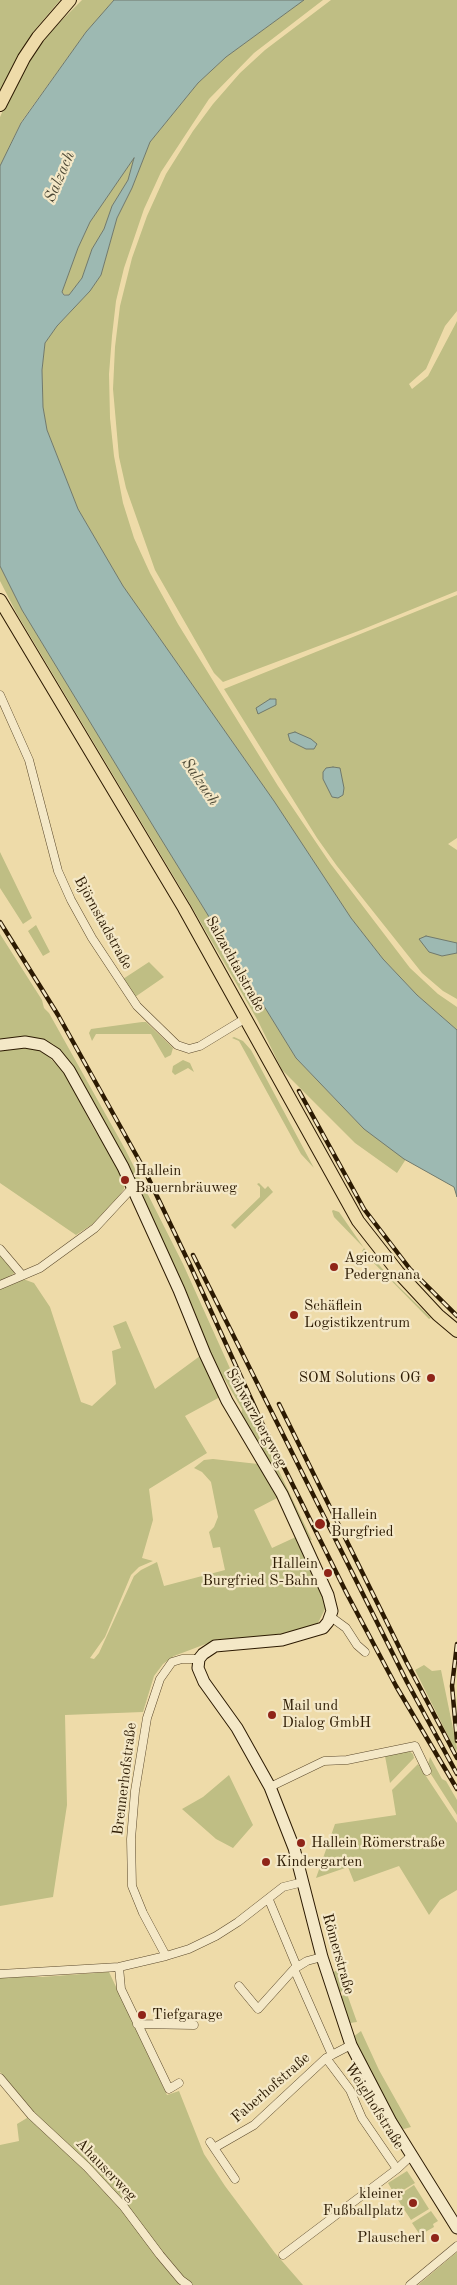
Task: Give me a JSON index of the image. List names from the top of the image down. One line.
{"streets":{"main road":["Salzachtalstraße"],"street":["Björnstadstraße","Schwarzbergweg","Brennerhofstraße","Römerstraße","Faberhofstraße","Weiglhofstraße","Ahauserweg"]},"crossings":[["Björnstadstraße","Salzachtalstraße"],["Brennerhofstraße","Römerstraße"],["Römerstraße","Faberhofstraße"],["Römerstraße","Weiglhofstraße"],["Faberhofstraße","Weiglhofstraße"]],"water":["Salzach"],"places":["Hallein Bauernbräuweg","Agicom Pedergnana","Schäflein Logistikzentrum","SOM Solutions OG","Hallein Burgfried","Hallein Burgfried S-Bahn","Mail und Dialog GmbH","Hallein Römerstraße","Kindergarten","Tiefgarage","kleiner Fußballplatz","Plauscherl"]}
